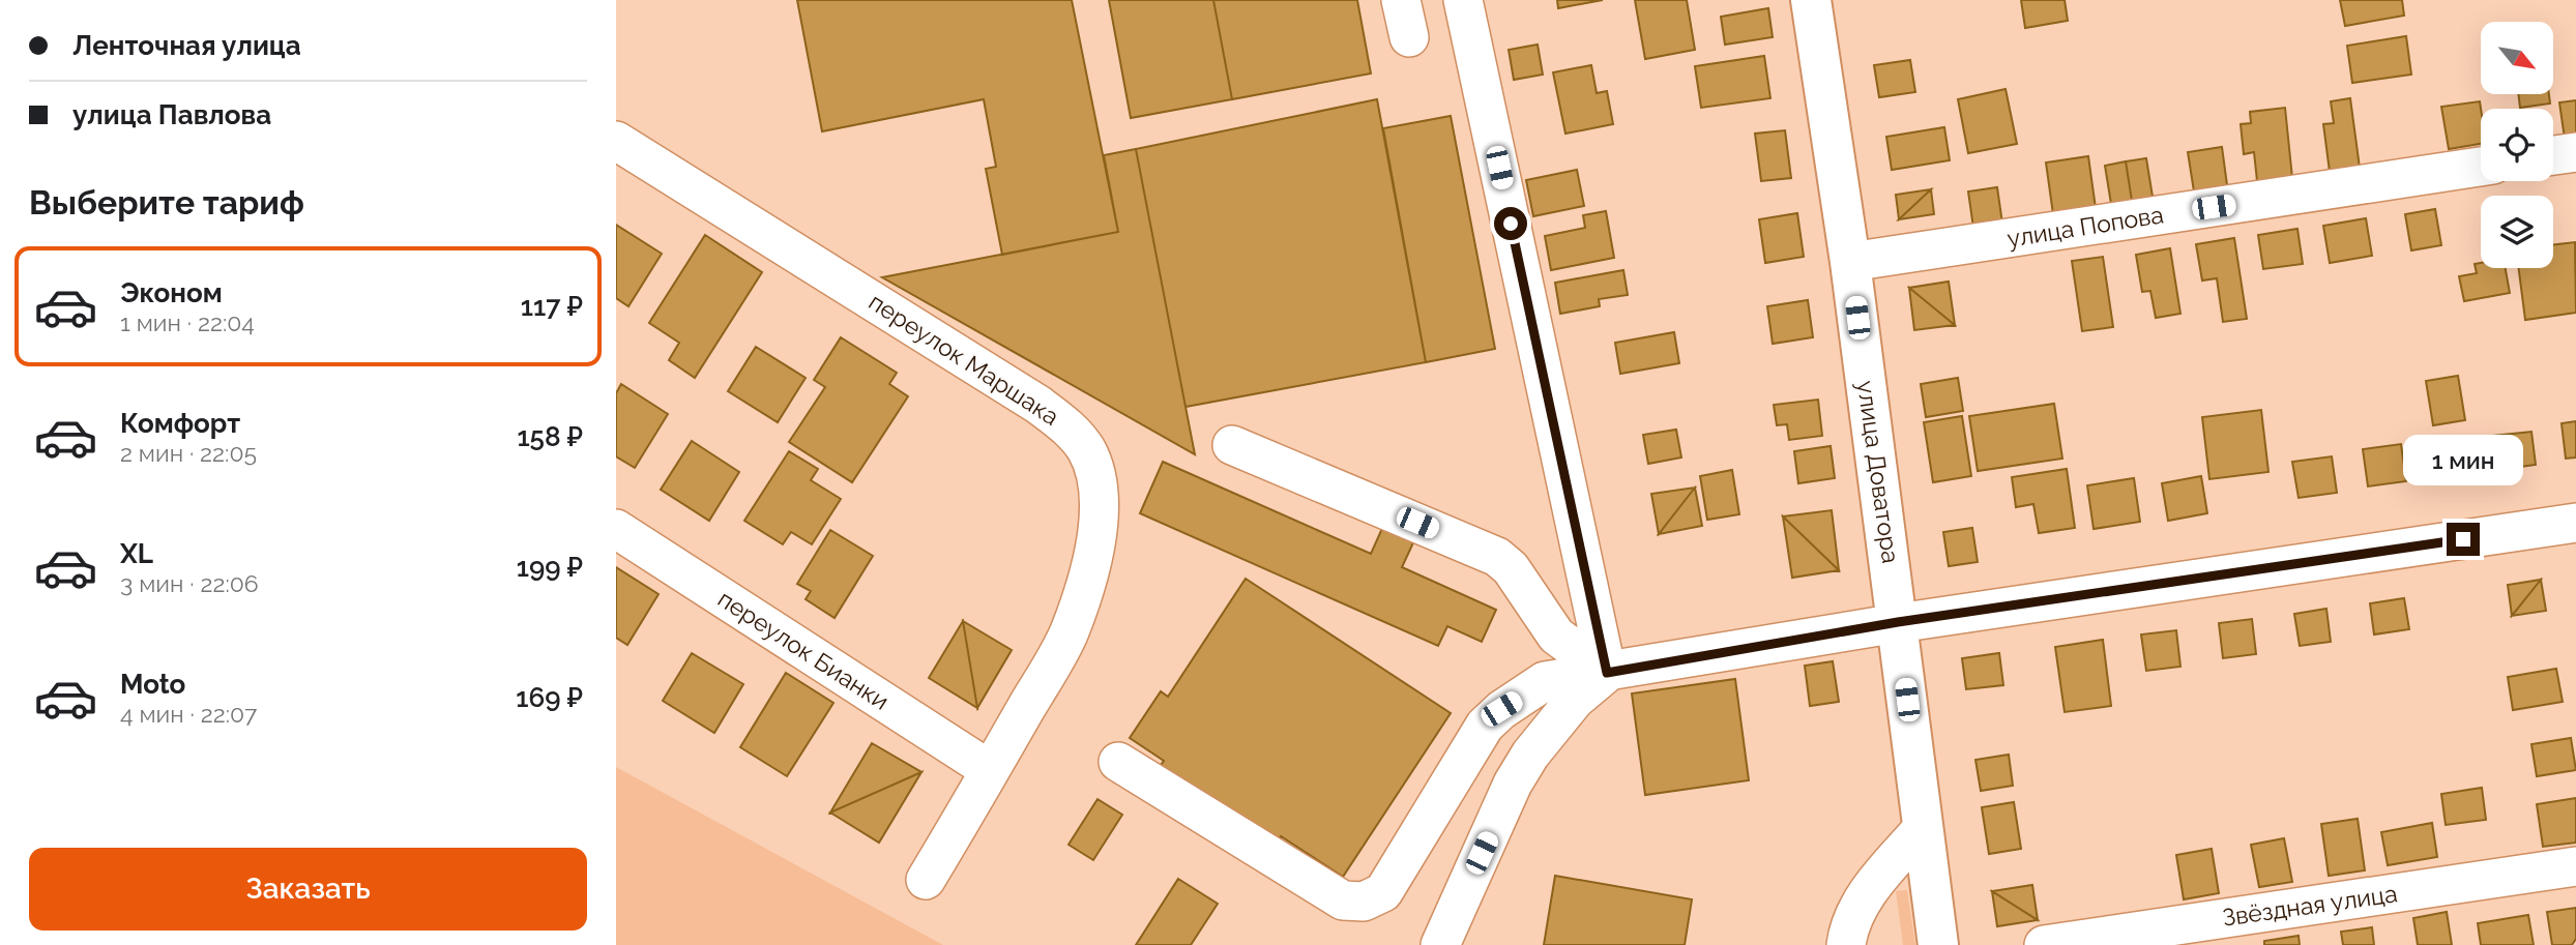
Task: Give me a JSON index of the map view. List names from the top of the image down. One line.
{"streets":{"main road":["улица Доватора"],"street":["улица Попова","переулок Маршака","переулок Бианки","Звёздная улица"]},"crossings":[["улица Попова","улица Доватора"],["переулок Маршака","переулок Бианки"]],"north":"bottom right","page":{"banner":["Ленточная улица","улица Павлова"],"heading":"Выберите тариф","list":[{"name":"Эконом","note":"1 мин · 22:04","value":"117 ₽"},{"name":"Комфорт","note":"2 мин · 22:05","value":"158 ₽"},{"name":"XL","note":"3 мин · 22:06","value":"199 ₽"},{"name":"Moto","note":"4 мин · 22:07","value":"169 ₽"}],"bubble":"1 мин","buttons":"Заказать"}}
